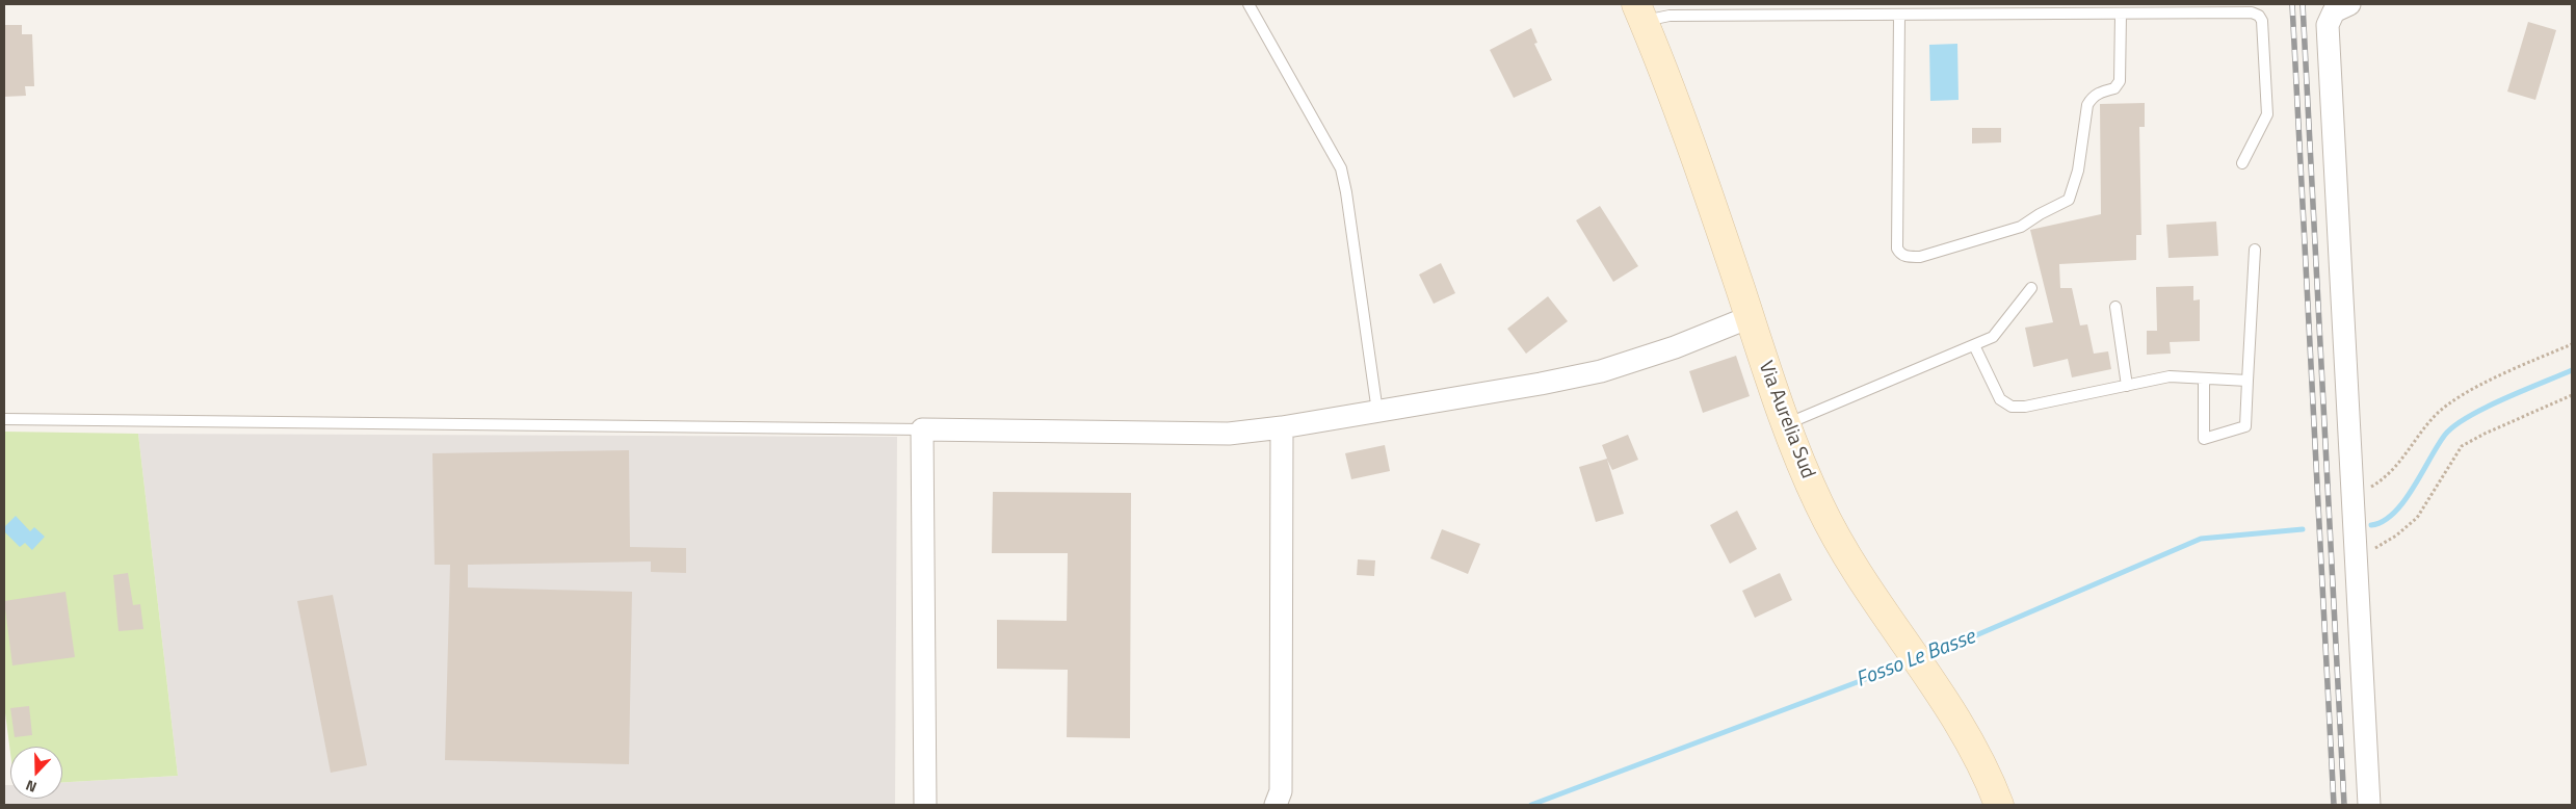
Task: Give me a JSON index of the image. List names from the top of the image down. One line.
{"streets":{"main road":["Via Aurelia Sud"]},"water":["Fosso Le Basse"],"north":"bottom"}
